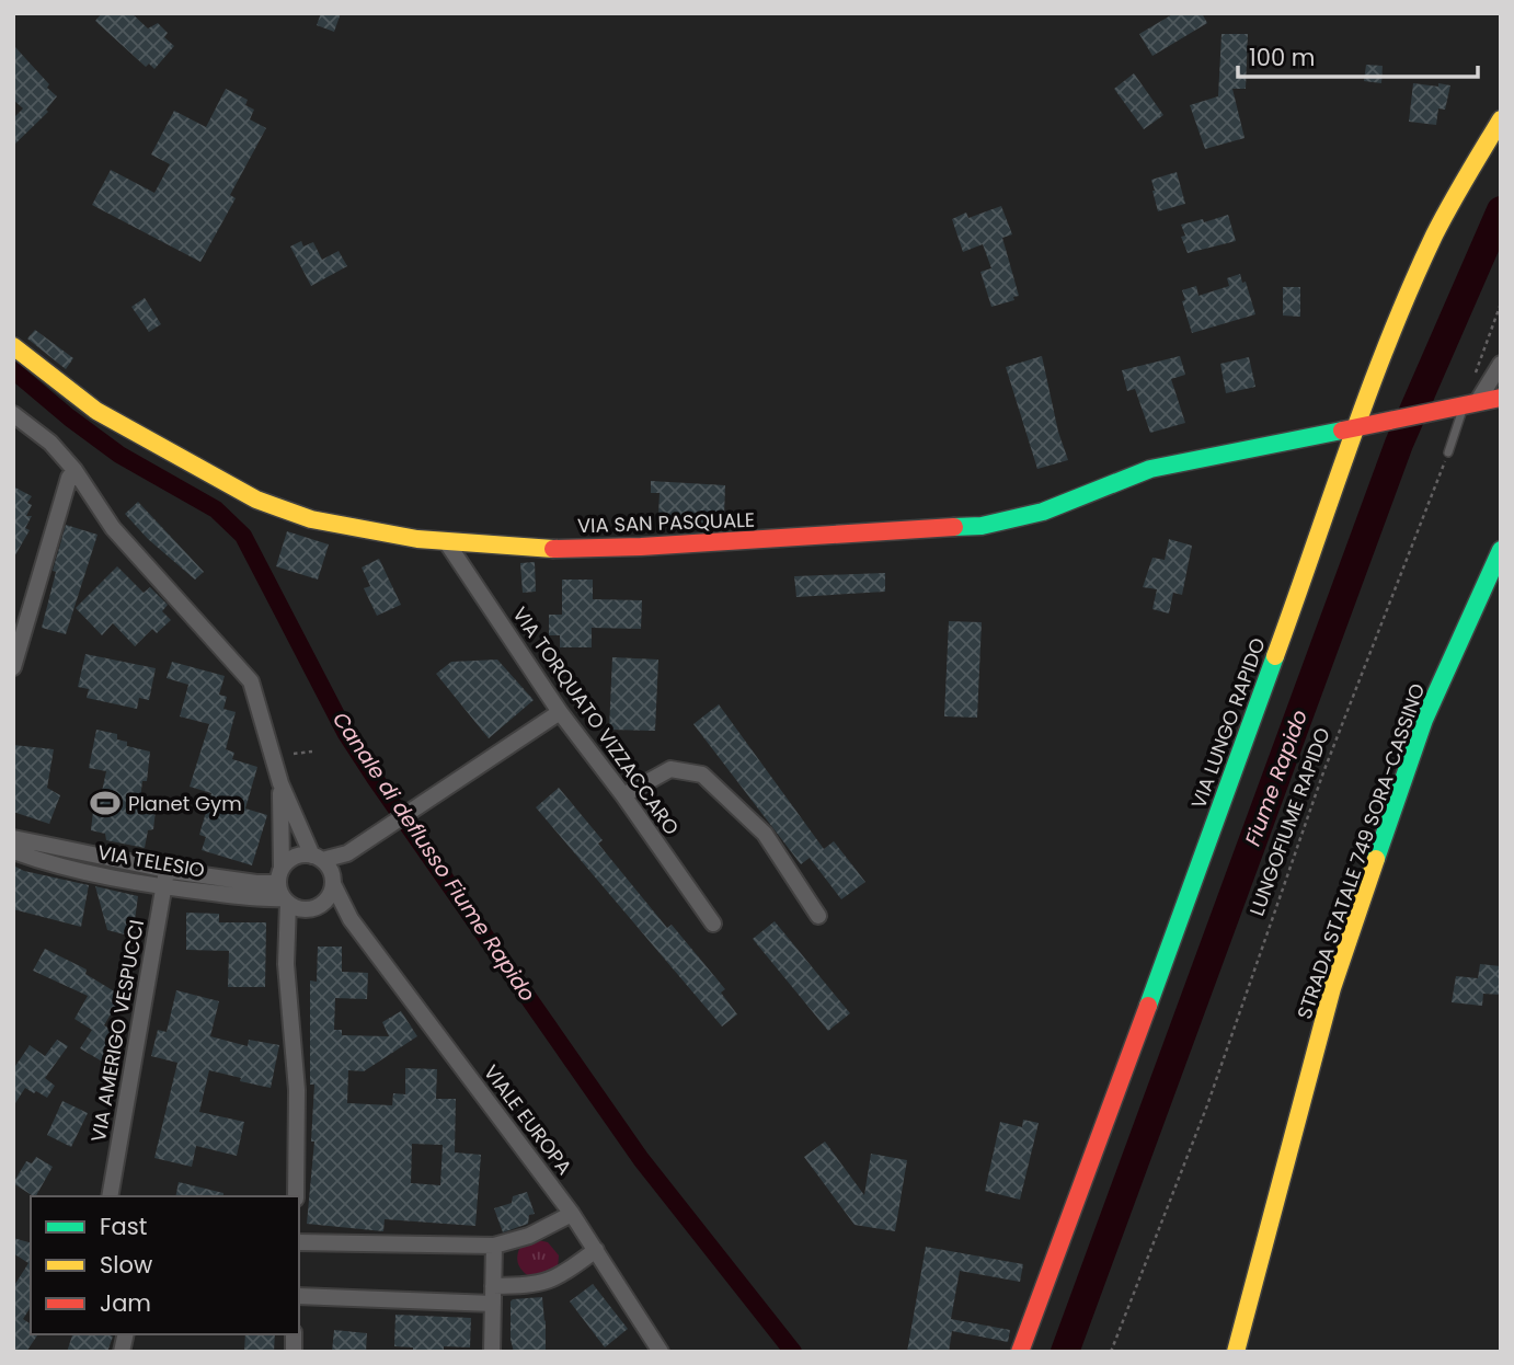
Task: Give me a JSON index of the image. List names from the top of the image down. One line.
{"streets":{"main road":["VIA SAN PASQUALE","VIA LUNGO RAPIDO","STRADA STATALE 749 SORA-CASSINO"],"street":["VIA TORQUATO VIZZACCARO","VIA TELESIO","VIA AMERIGO VESPUCCI","VIALE EUROPA"],"path":["LUNGOFIUME RAPIDO"]},"crossings":[["VIA SAN PASQUALE","VIA TORQUATO VIZZACCARO"],["VIA SAN PASQUALE","VIA LUNGO RAPIDO"],["VIA TELESIO","VIA AMERIGO VESPUCCI"],["VIA TELESIO","VIALE EUROPA"]],"water":["Fiume Rapido","Canale di deflusso Fiume Rapido"],"places":{"sports":["Planet Gym"]},"legend":["Fast","Slow","Jam"],"scale_bar":"100 m"}
